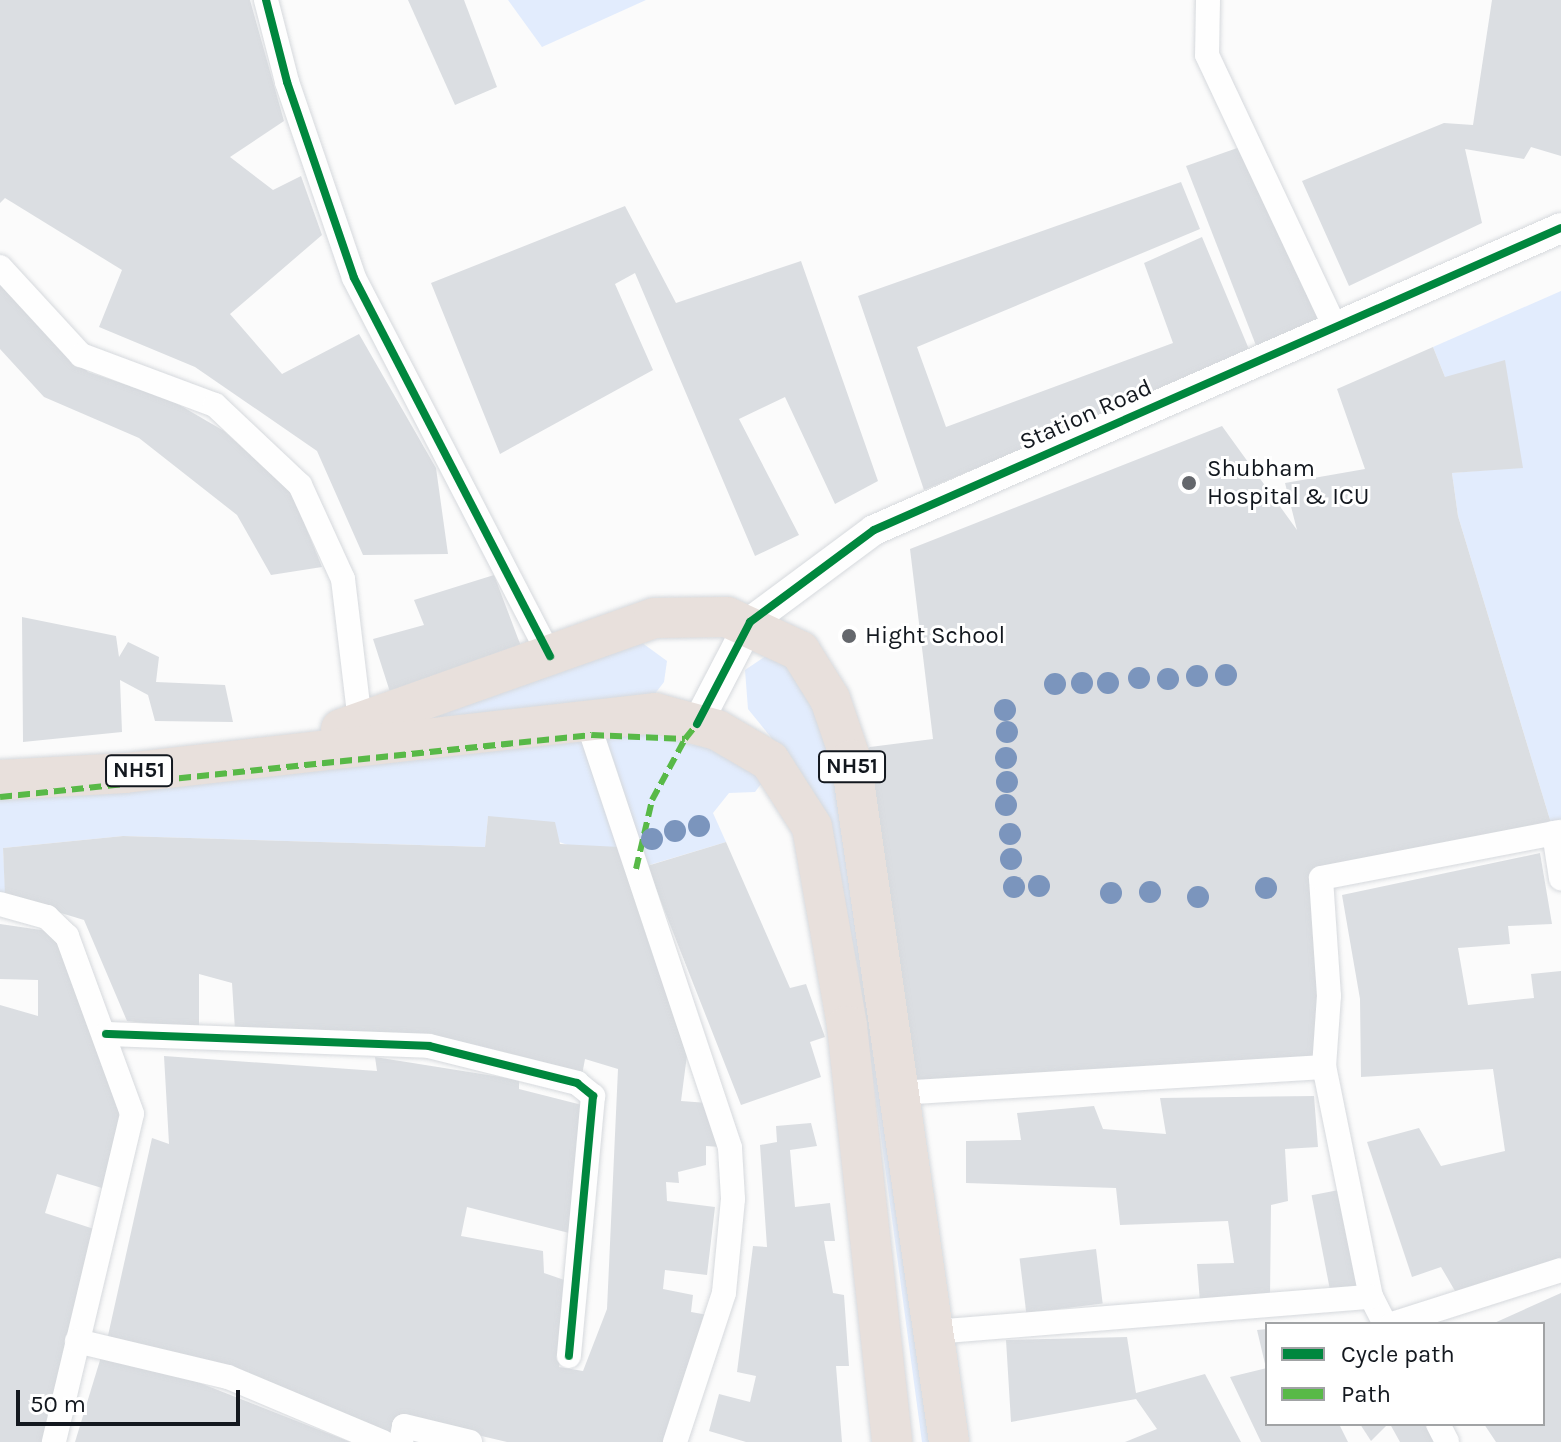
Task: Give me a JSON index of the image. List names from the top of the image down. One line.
{"streets":{"highway":["NH51"],"street":["Station Road"]},"crossings":[["Station Road","NH51"]],"places":["Shubham Hospital & ICU","Hight School"],"legend":["Cycle path","Path"],"scale_bar":"50 m"}
